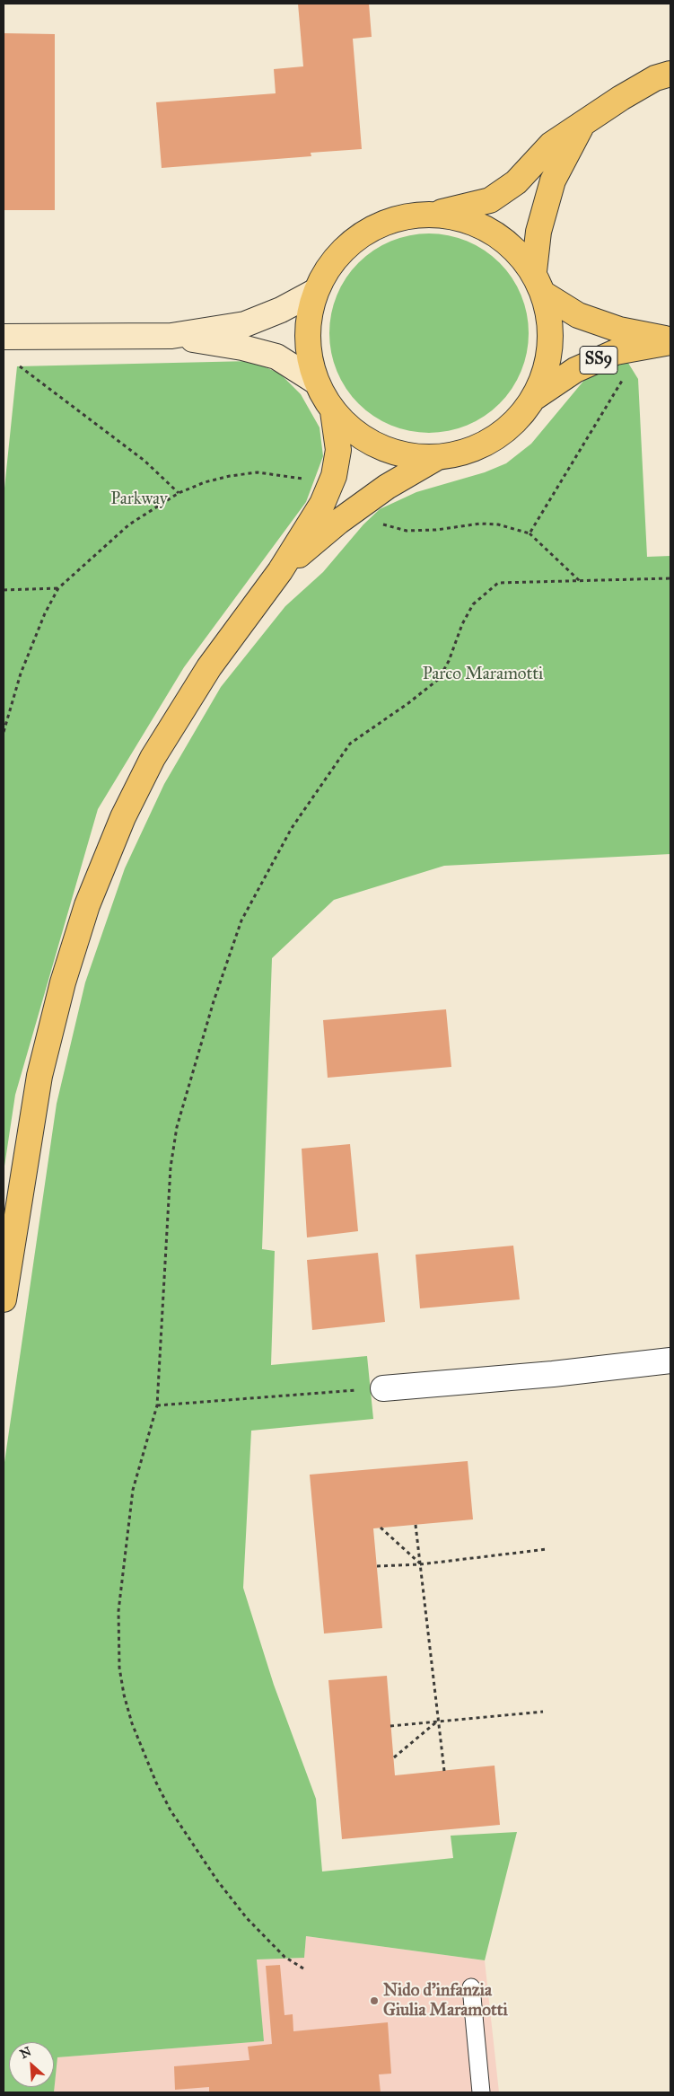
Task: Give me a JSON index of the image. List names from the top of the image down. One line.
{"streets":{"main road":["SS9"]},"parks":["Parkway","Parco Maramotti"],"places":["Nido d'infanzia Giulia Maramotti"],"north":"top left"}
